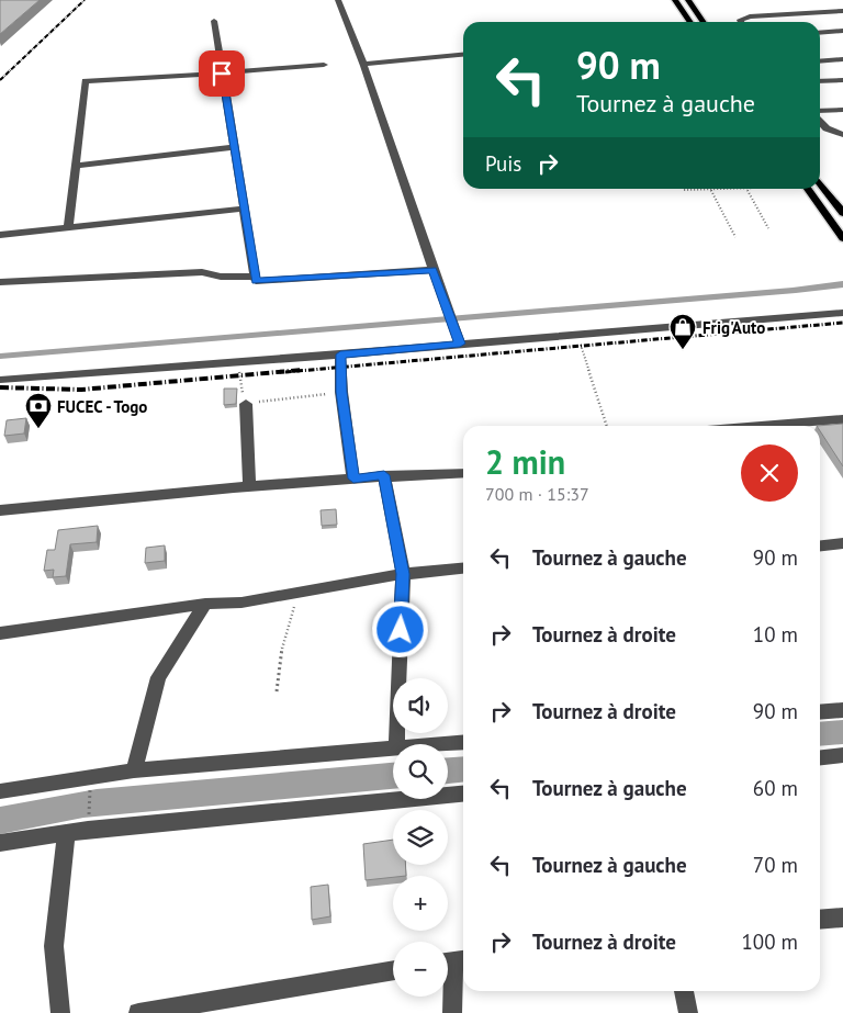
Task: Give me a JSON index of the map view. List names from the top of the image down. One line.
{"places":{"shop":["Frig'Auto"],"bank":["FUCEC - Togo"]},"page":{"turn":["90 m","Tournez à gauche"],"then":"Puis","heading":["2 min","700 m · 15:37"],"list":[{"name":"Tournez à gauche","value":"90 m"},{"name":"Tournez à droite","value":"10 m"},{"name":"Tournez à droite","value":"90 m"},{"name":"Tournez à gauche","value":"60 m"},{"name":"Tournez à gauche","value":"70 m"},{"name":"Tournez à droite","value":"100 m"}],"map_buttons":["+","−"]}}
